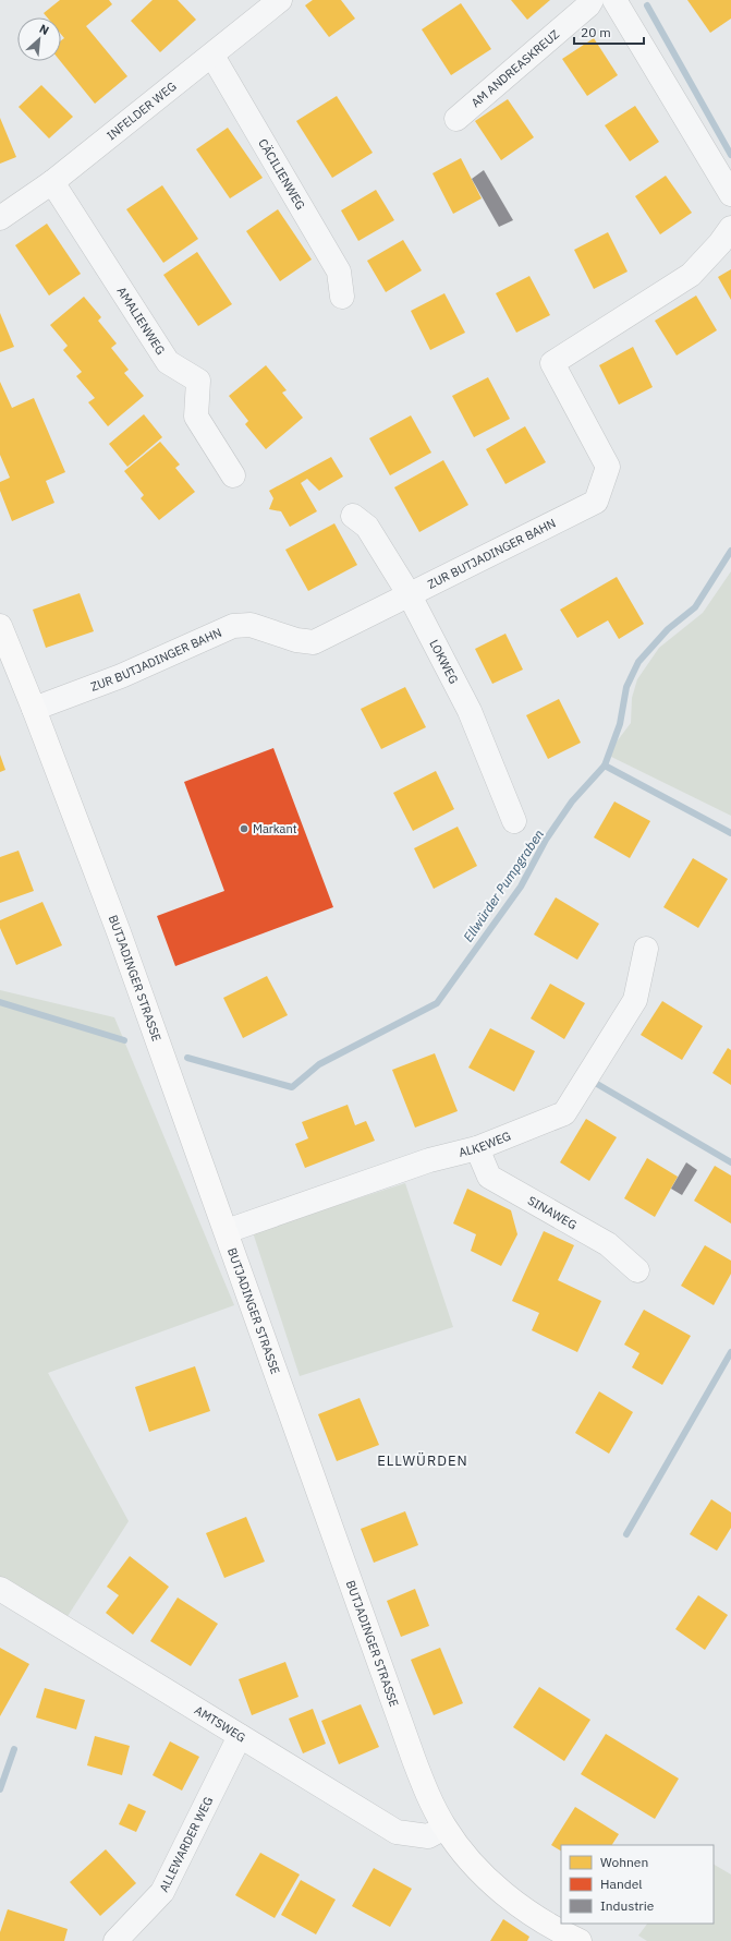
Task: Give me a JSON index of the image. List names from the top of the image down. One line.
{"streets":{"main road":["BUTJADINGER STRASSE"],"street":["AM ANDREASKREUZ","INFELDER WEG","CÄCILIENWEG","AMALIENWEG","ZUR BUTJADINGER BAHN","LOKWEG","ALKEWEG","SINAWEG","AMTSWEG","ALLEWARDER WEG"]},"crossings":[["INFELDER WEG","CÄCILIENWEG"],["INFELDER WEG","AMALIENWEG"],["ZUR BUTJADINGER BAHN","LOKWEG"],["ZUR BUTJADINGER BAHN","BUTJADINGER STRASSE"],["BUTJADINGER STRASSE","ALKEWEG"],["BUTJADINGER STRASSE","AMTSWEG"],["ALKEWEG","SINAWEG"],["AMTSWEG","ALLEWARDER WEG"]],"districts":["ELLWÜRDEN"],"water":["Ellwürder Pumpgraben"],"places":["Markant"],"legend":["Wohnen","Handel","Industrie"],"scale_bar":"20 m","north":"top right"}
